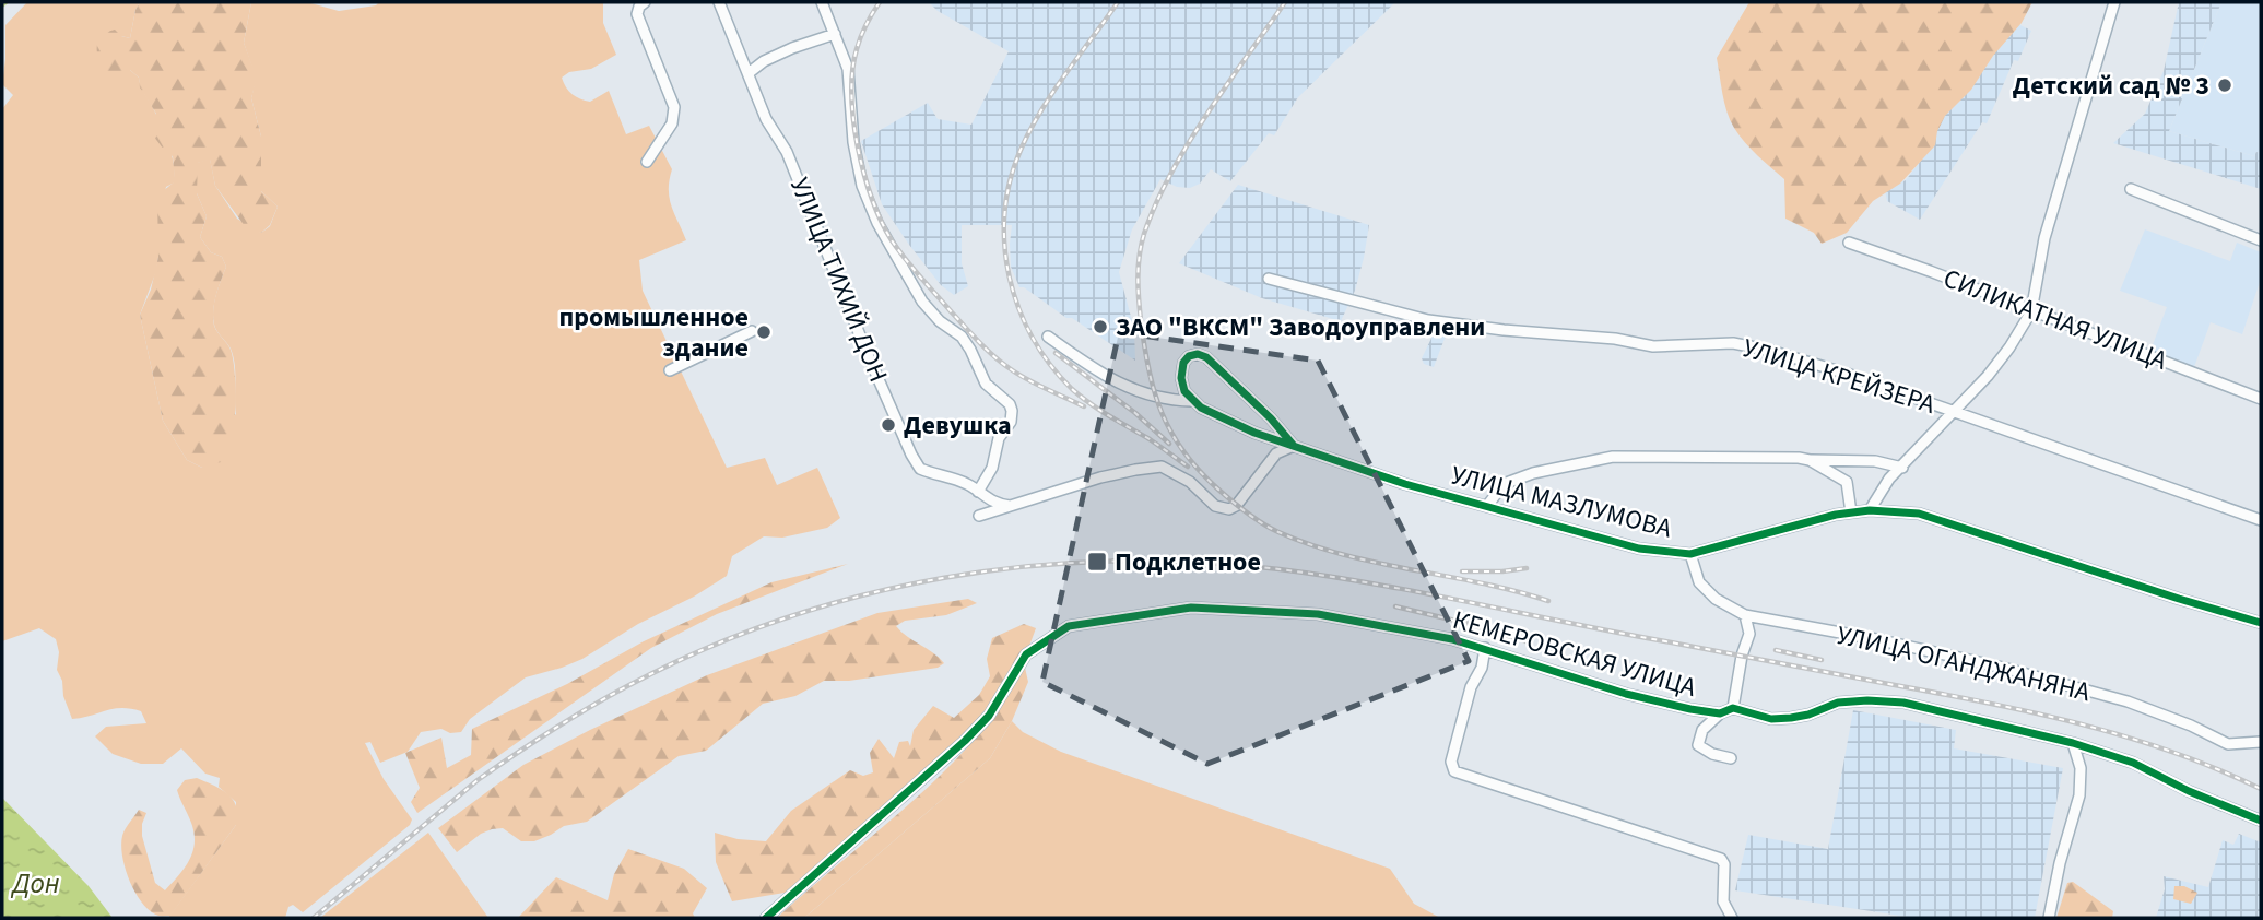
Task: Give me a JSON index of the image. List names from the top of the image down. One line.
{"streets":{"street":["УЛИЦА ТИХИЙ ДОН","СИЛИКАТНАЯ УЛИЦА","УЛИЦА КРЕЙЗЕРА","УЛИЦА МАЗЛУМОВА","КЕМЕРОВСКАЯ УЛИЦА","УЛИЦА ОГАНДЖАНЯНА"]},"crossings":[["УЛИЦА МАЗЛУМОВА","УЛИЦА ОГАНДЖАНЯНА"]],"water":["Дон"],"places":{"other":["Детский сад № 3","ЗАО \"ВКСМ\" Заводоуправлени","промышленное здание","Девушка"],"transit":["Подклетное"]}}
